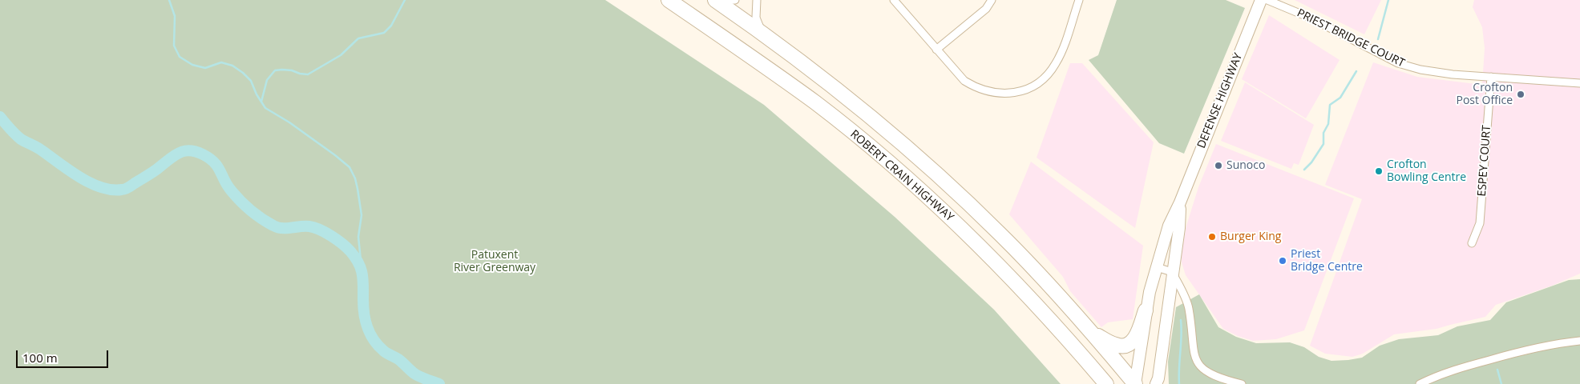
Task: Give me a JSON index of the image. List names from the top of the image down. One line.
{"streets":{"highway":["ROBERT CRAIN HIGHWAY"],"main road":["DEFENSE HIGHWAY"],"street":["PRIEST BRIDGE COURT","ESPEY COURT"]},"crossings":[["PRIEST BRIDGE COURT","ESPEY COURT"],["DEFENSE HIGHWAY","ROBERT CRAIN HIGHWAY"]],"parks":["Patuxent River Greenway"],"places":["Crofton Post Office","Sunoco","Crofton Bowling Centre","Burger King","Priest Bridge Centre"],"scale_bar":"100 m"}
